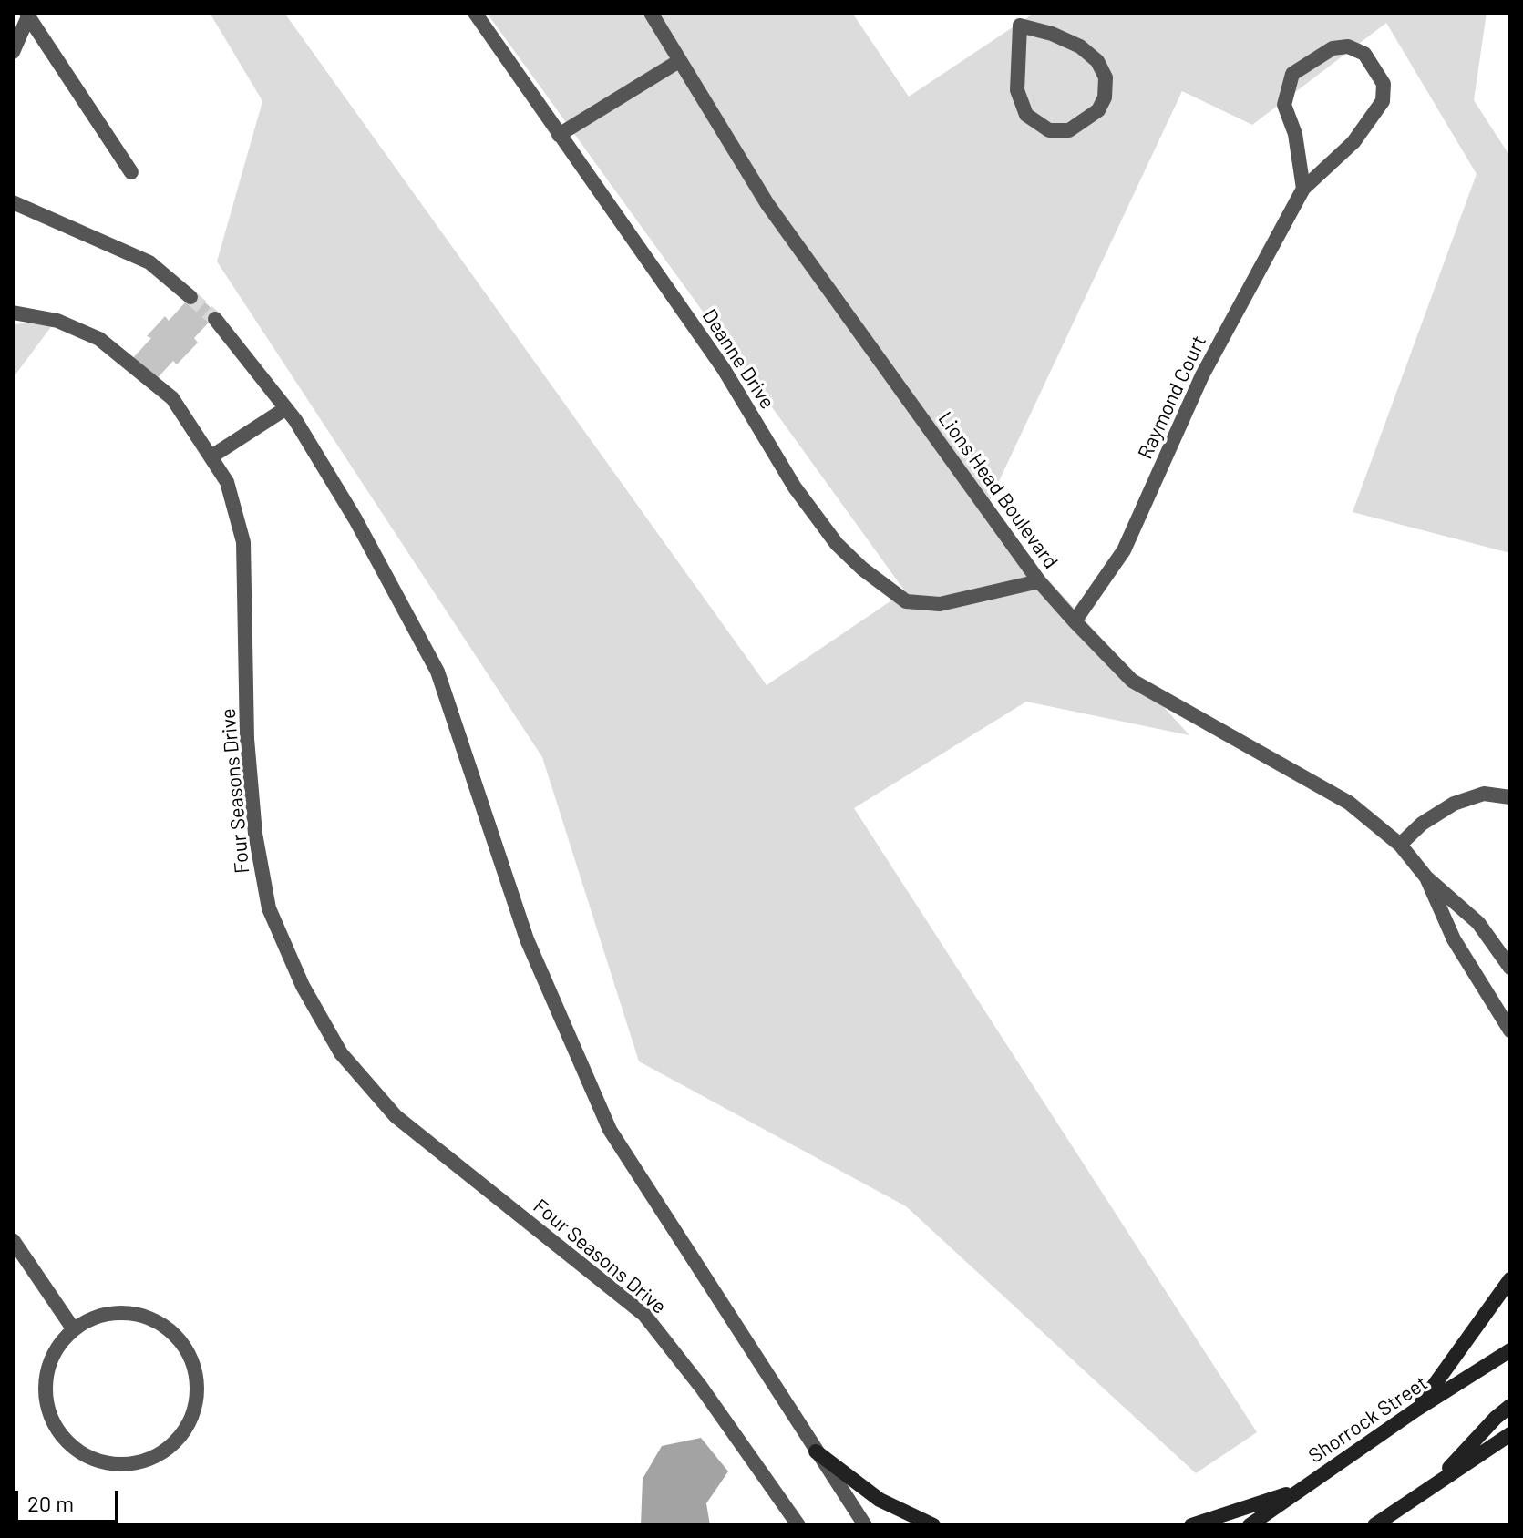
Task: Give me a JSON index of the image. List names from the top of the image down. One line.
{"streets":{"main road":["Shorrock Street"],"street":["Deanne Drive","Raymond Court","Lions Head Boulevard","Four Seasons Drive"]},"crossings":[["Deanne Drive","Lions Head Boulevard"],["Raymond Court","Lions Head Boulevard"]],"scale_bar":"20 m"}
